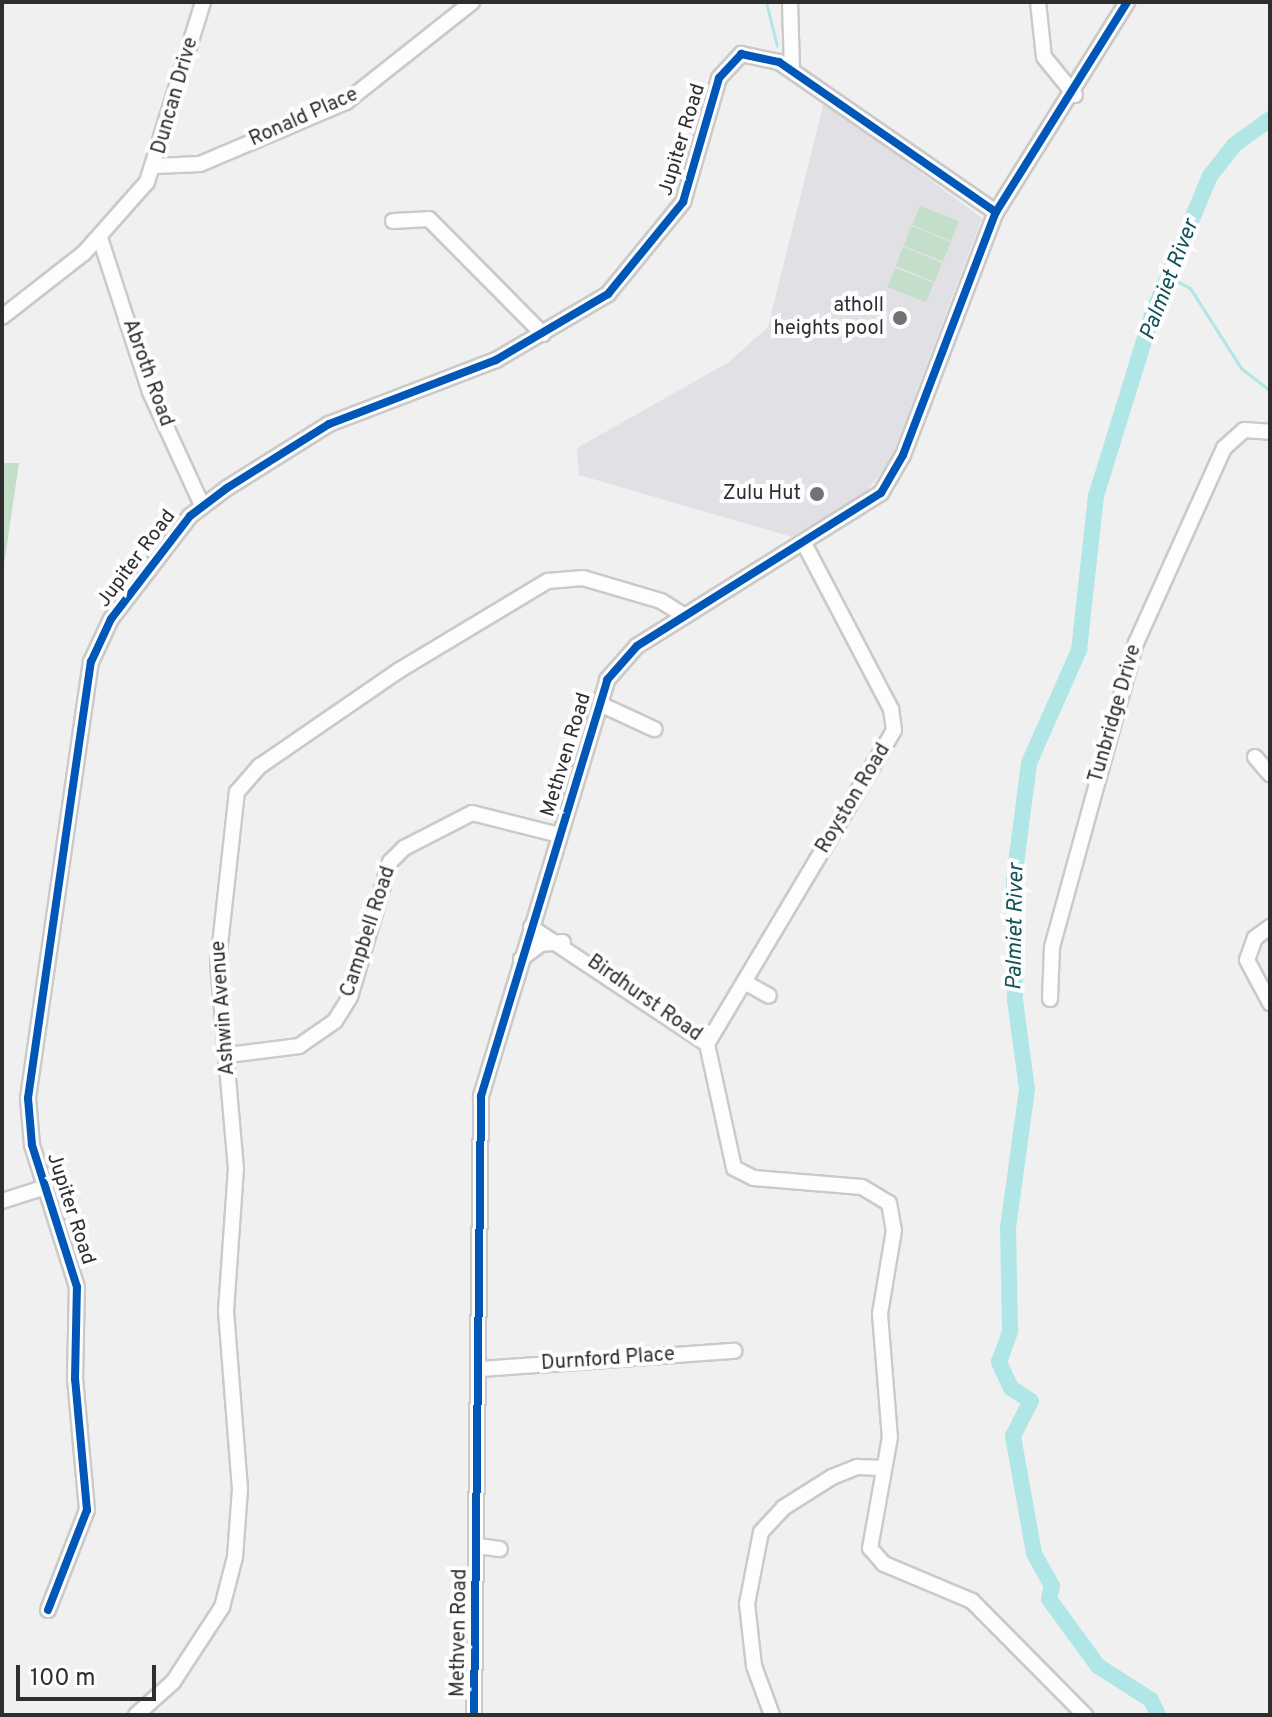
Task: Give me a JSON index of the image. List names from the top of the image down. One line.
{"streets":{"street":["Duncan Drive","Ronald Place","Jupiter Road","Abroth Road","Tunbridge Drive","Methven Road","Royston Road","Campbell Road","Birdhurst Road","Ashwin Avenue","Durnford Place"]},"crossings":[["Duncan Drive","Ronald Place"],["Duncan Drive","Abroth Road"],["Jupiter Road","Abroth Road"],["Jupiter Road","Methven Road"],["Methven Road","Royston Road"],["Methven Road","Campbell Road"],["Methven Road","Birdhurst Road"],["Methven Road","Ashwin Avenue"],["Methven Road","Durnford Place"],["Royston Road","Birdhurst Road"],["Campbell Road","Ashwin Avenue"]],"water":["Palmiet River"],"places":["atholl heights pool","Zulu Hut"],"scale_bar":"100 m"}
